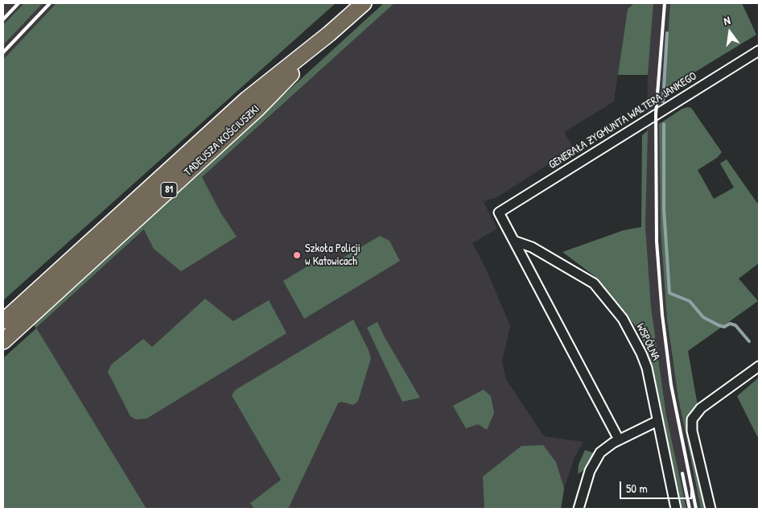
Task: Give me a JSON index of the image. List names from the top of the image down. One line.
{"streets":{"main road":["TADEUSZA KOŚCIUSZKI","81"],"street":["GENERAŁA ZYGMUNTA WALTERA JANKEGO","WSPÓLNA"]},"crossings":[["GENERAŁA ZYGMUNTA WALTERA JANKEGO","WSPÓLNA"]],"places":["Szkoła Policji w Katowicach"],"scale_bar":"50 m","north":"top"}
